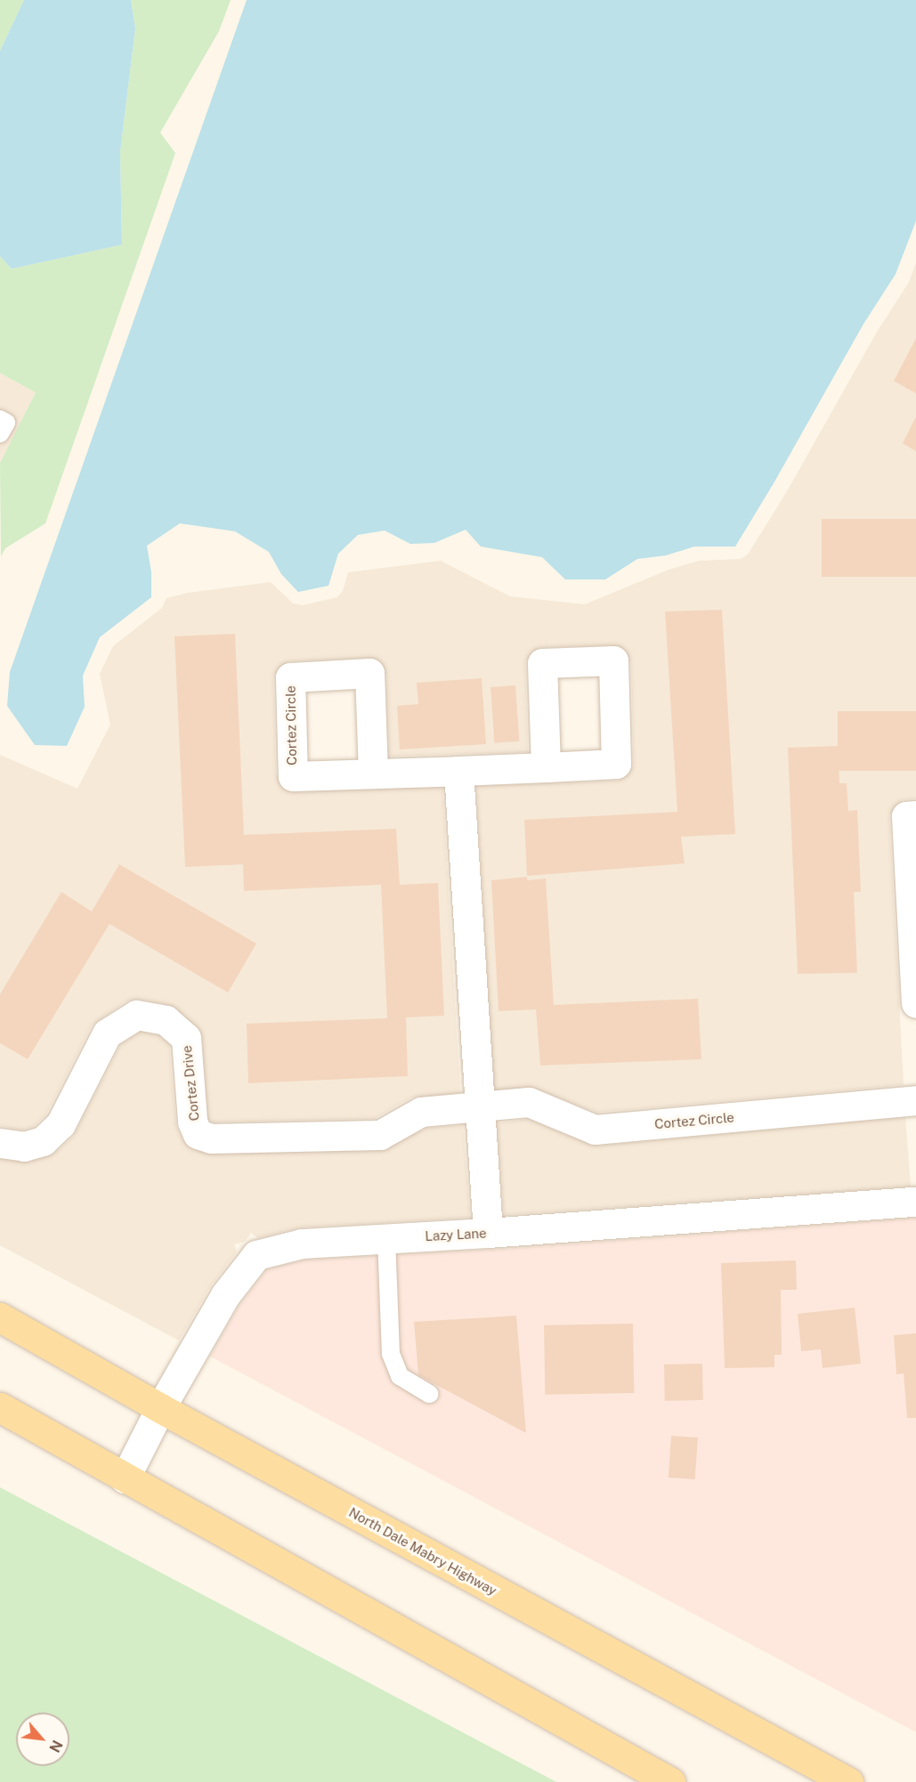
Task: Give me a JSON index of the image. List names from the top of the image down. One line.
{"streets":{"main road":["North Dale Mabry Highway"],"street":["Cortez Circle","Cortez Drive","Lazy Lane"]},"crossings":[["Cortez Circle","Cortez Drive"],["Lazy Lane","North Dale Mabry Highway"]],"north":"bottom right"}
